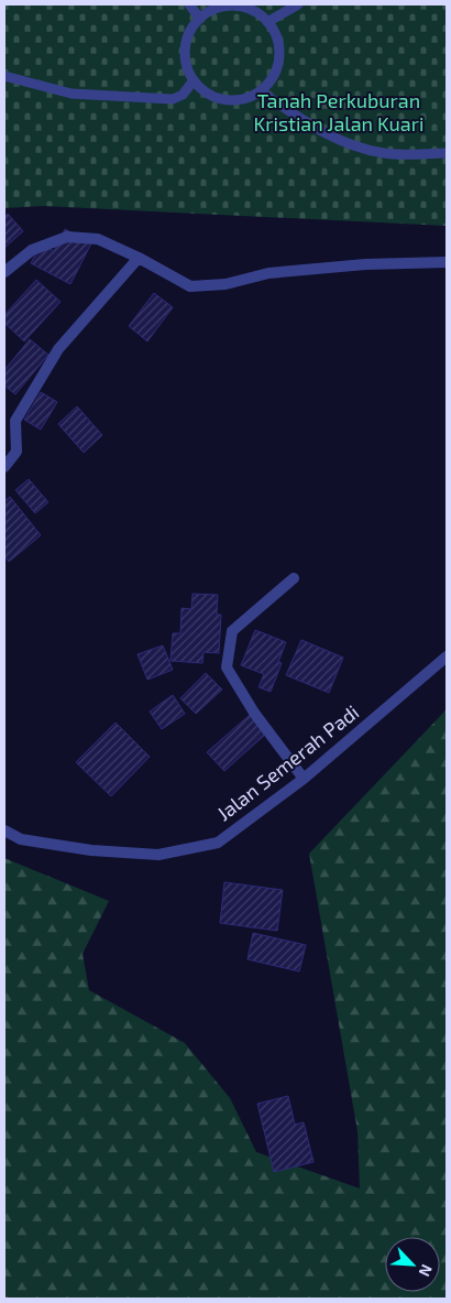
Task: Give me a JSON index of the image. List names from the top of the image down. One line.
{"streets":{"street":["Jalan Semerah Padi"]},"parks":["Tanah Perkuburan Kristian Jalan Kuari"],"north":"bottom right"}
